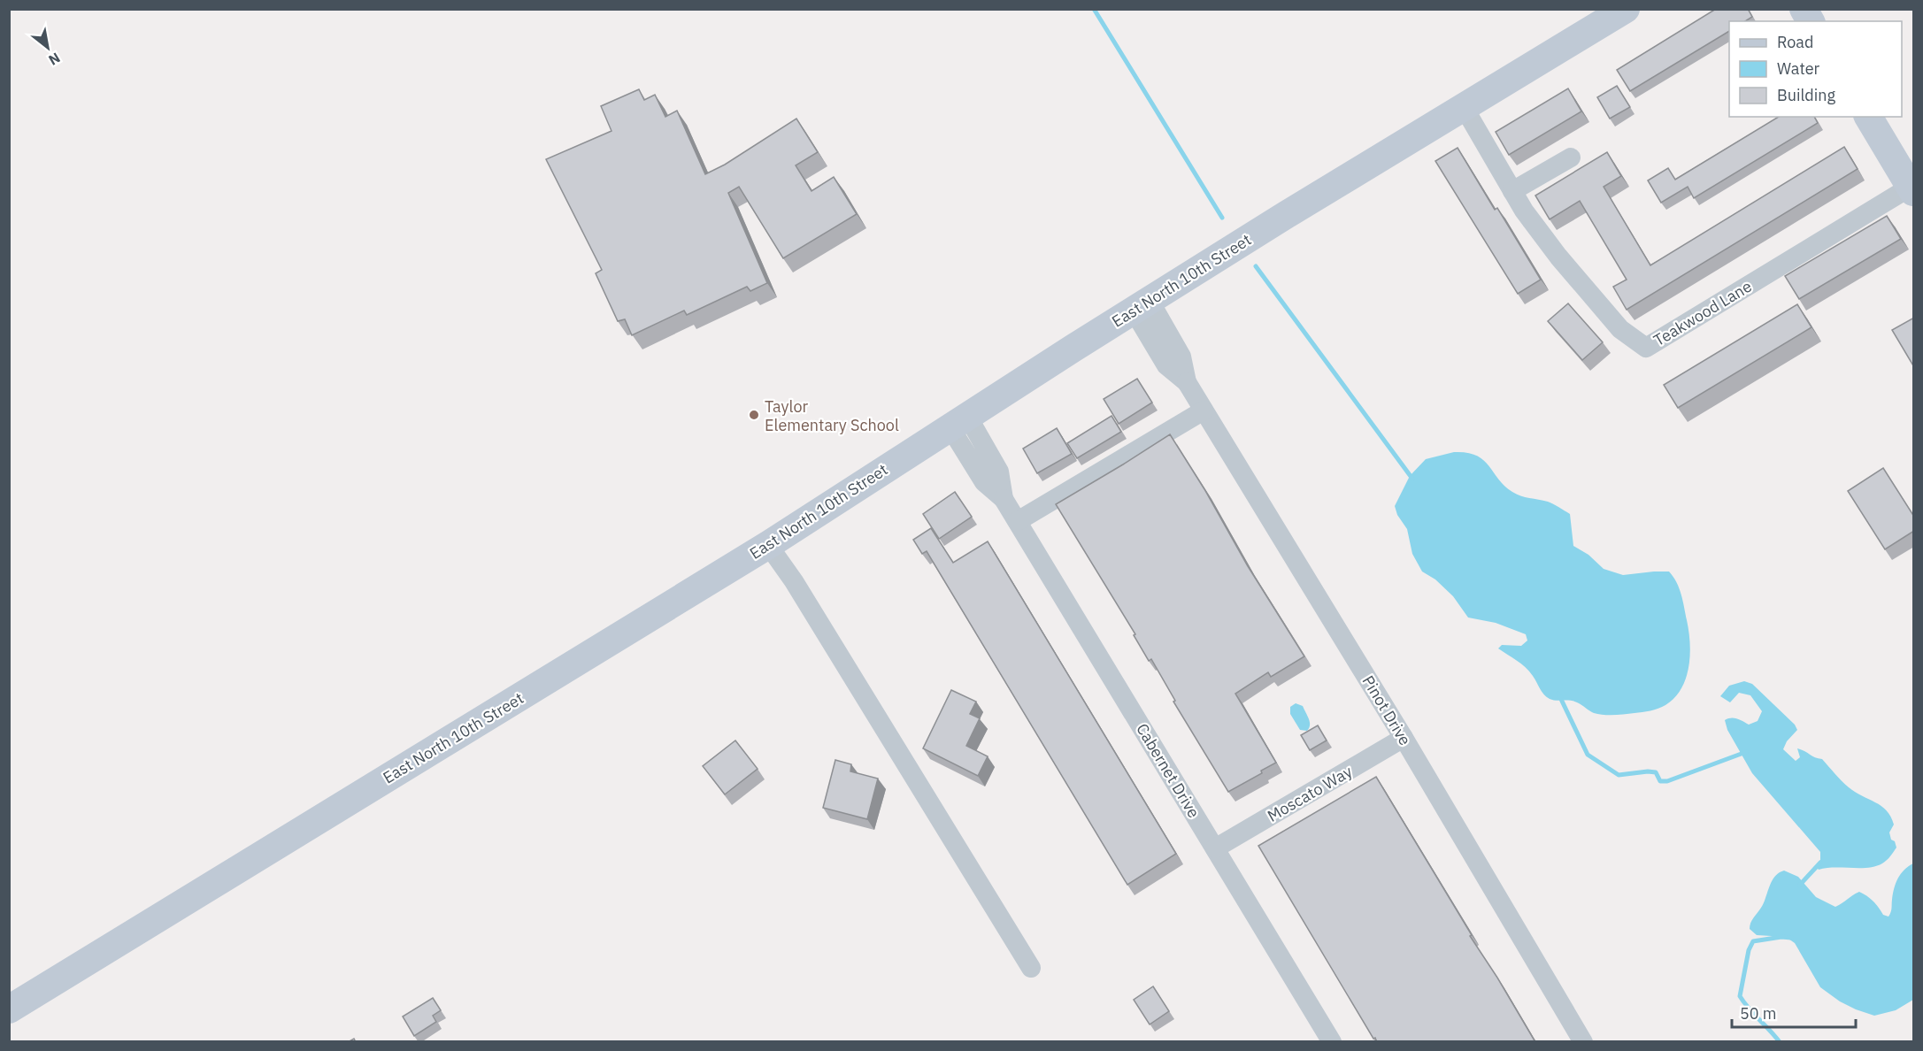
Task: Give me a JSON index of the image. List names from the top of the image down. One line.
{"streets":{"main road":["East North 10th Street"],"street":["Teakwood Lane","Pinot Drive","Cabernet Drive","Moscato Way"]},"crossings":[["East North 10th Street","Teakwood Lane"],["East North 10th Street","Pinot Drive"],["East North 10th Street","Cabernet Drive"],["Pinot Drive","Moscato Way"],["Cabernet Drive","Moscato Way"]],"places":["Taylor Elementary School"],"legend":["Road","Water","Building"],"scale_bar":"50 m","north":"bottom right"}
